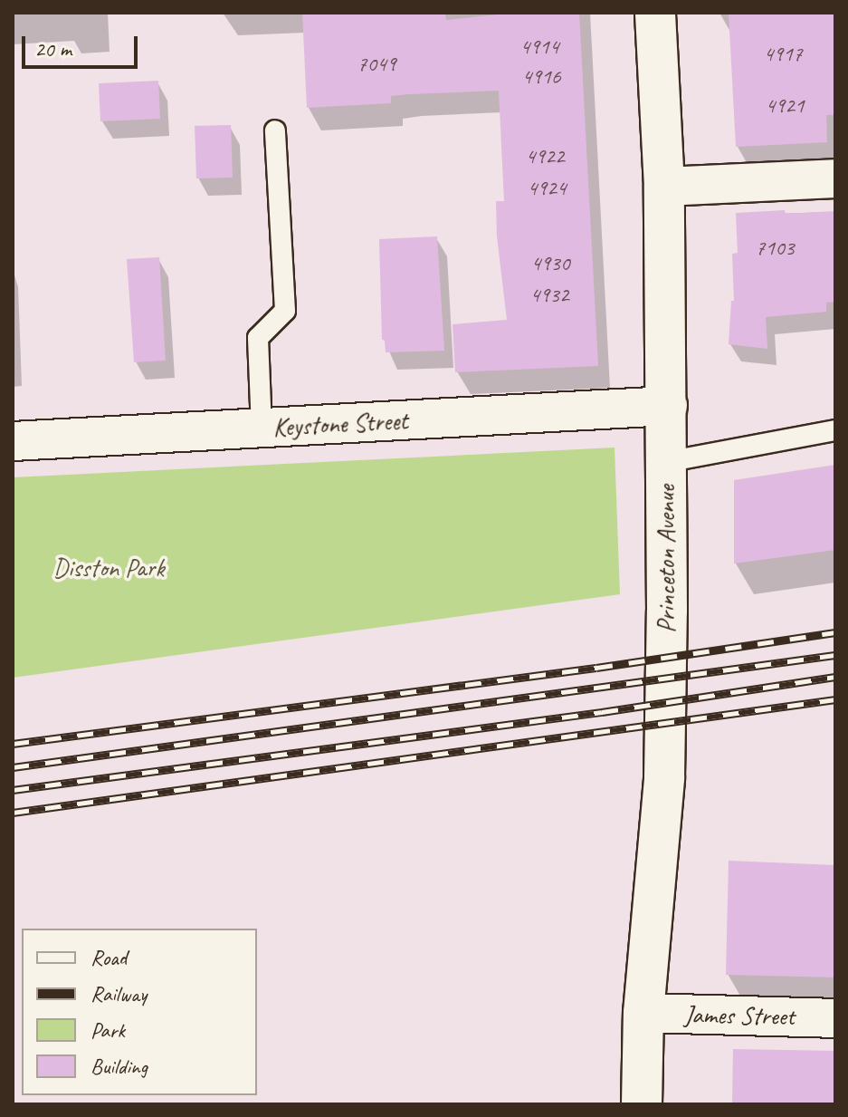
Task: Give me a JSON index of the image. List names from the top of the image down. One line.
{"streets":{"main road":["Princeton Avenue"],"street":["Keystone Street","James Street"]},"crossings":[["Keystone Street","Princeton Avenue"],["Princeton Avenue","James Street"]],"parks":["Disston Park"],"house_numbers":["4914","4917","7049","4916","4921","4922","4924","7103","4930","4932"],"legend":["Road","Railway","Park","Building"],"scale_bar":"20 m"}
